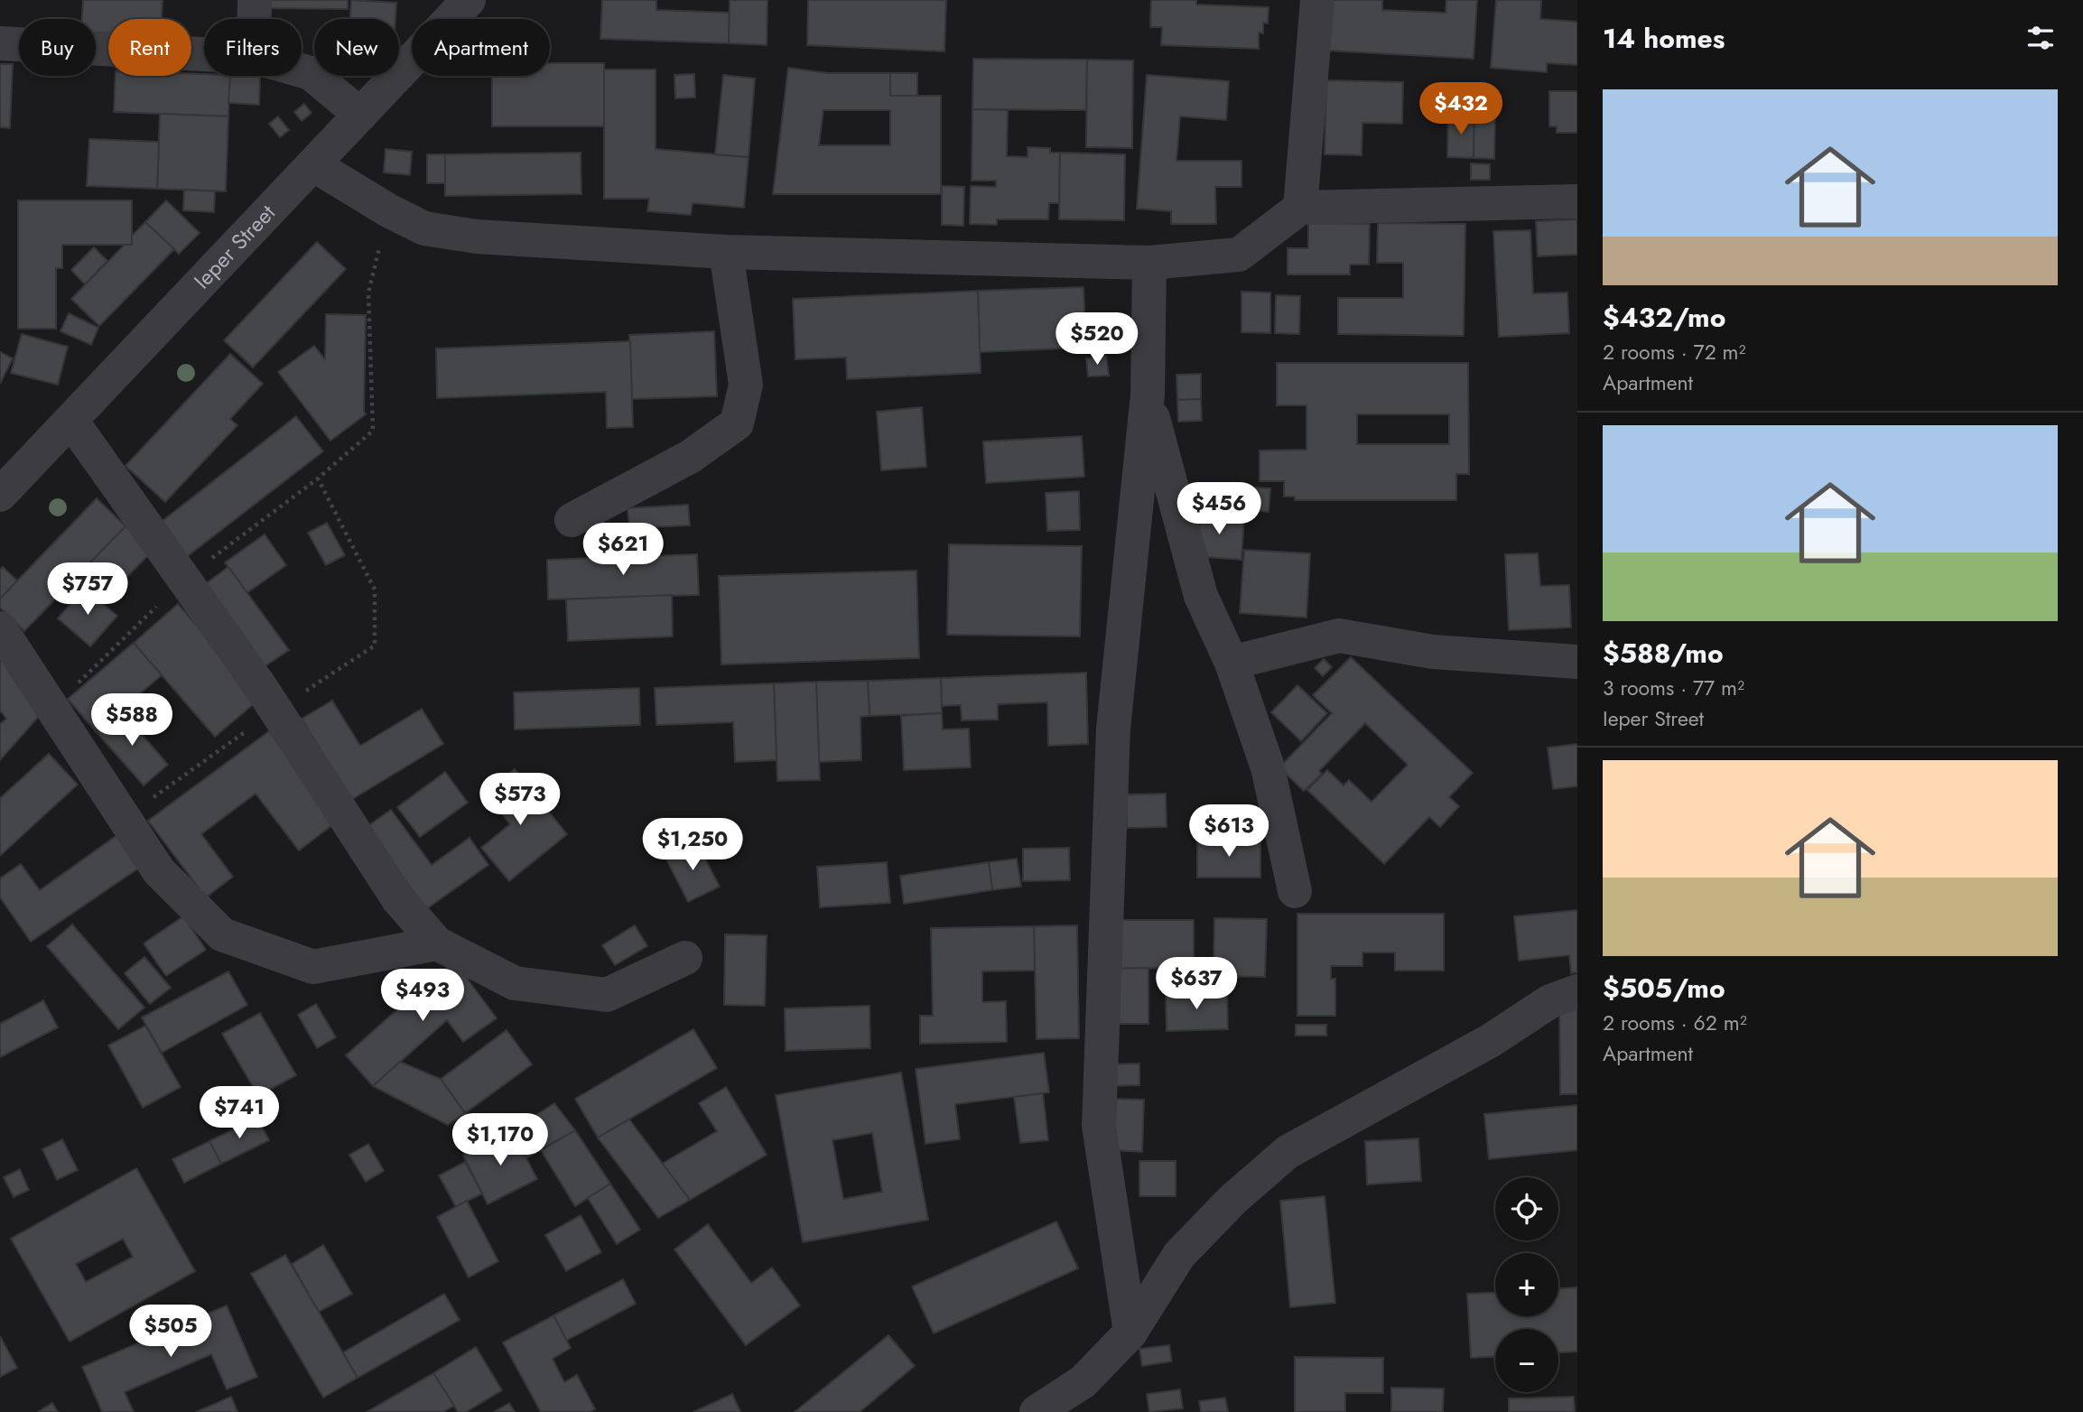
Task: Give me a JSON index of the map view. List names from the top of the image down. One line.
{"streets":{"street":["Ieper Street"]},"page":{"heading":"14 homes","chip":["Buy","Rent","Filters","New","Apartment"],"list":[{"name":"$432/mo","note":"2 rooms · 72 m² · Apartment"},{"name":"$588/mo","note":"3 rooms · 77 m² · Ieper Street"},{"name":"$505/mo","note":"2 rooms · 62 m² · Apartment"}],"price":["$432","$520","$456","$621","$757","$588","$573","$613","$1,250","$637","$493","$741","$1,170","$505"],"map_buttons":["+","−"]}}
